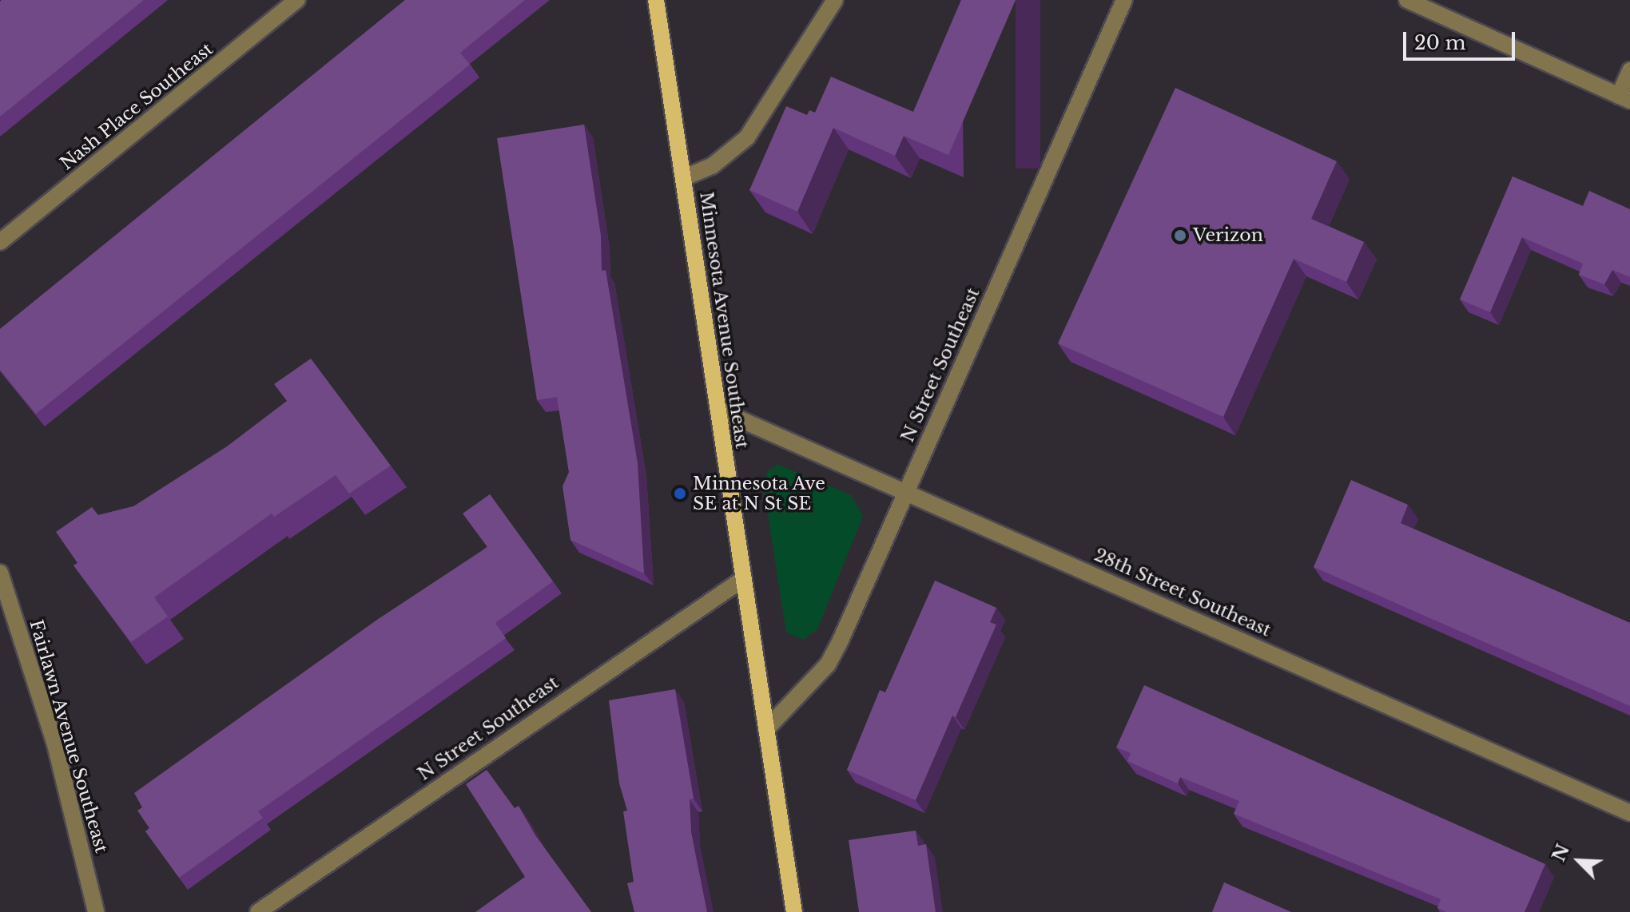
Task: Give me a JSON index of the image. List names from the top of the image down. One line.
{"streets":{"main road":["Minnesota Avenue Southeast"],"street":["Nash Place Southeast","N Street Southeast","28th Street Southeast","Fairlawn Avenue Southeast"]},"crossings":[["Minnesota Avenue Southeast","N Street Southeast"],["Minnesota Avenue Southeast","28th Street Southeast"],["N Street Southeast","28th Street Southeast"]],"places":["Verizon","Minnesota Ave SE at N St SE"],"scale_bar":"20 m","north":"top left"}
